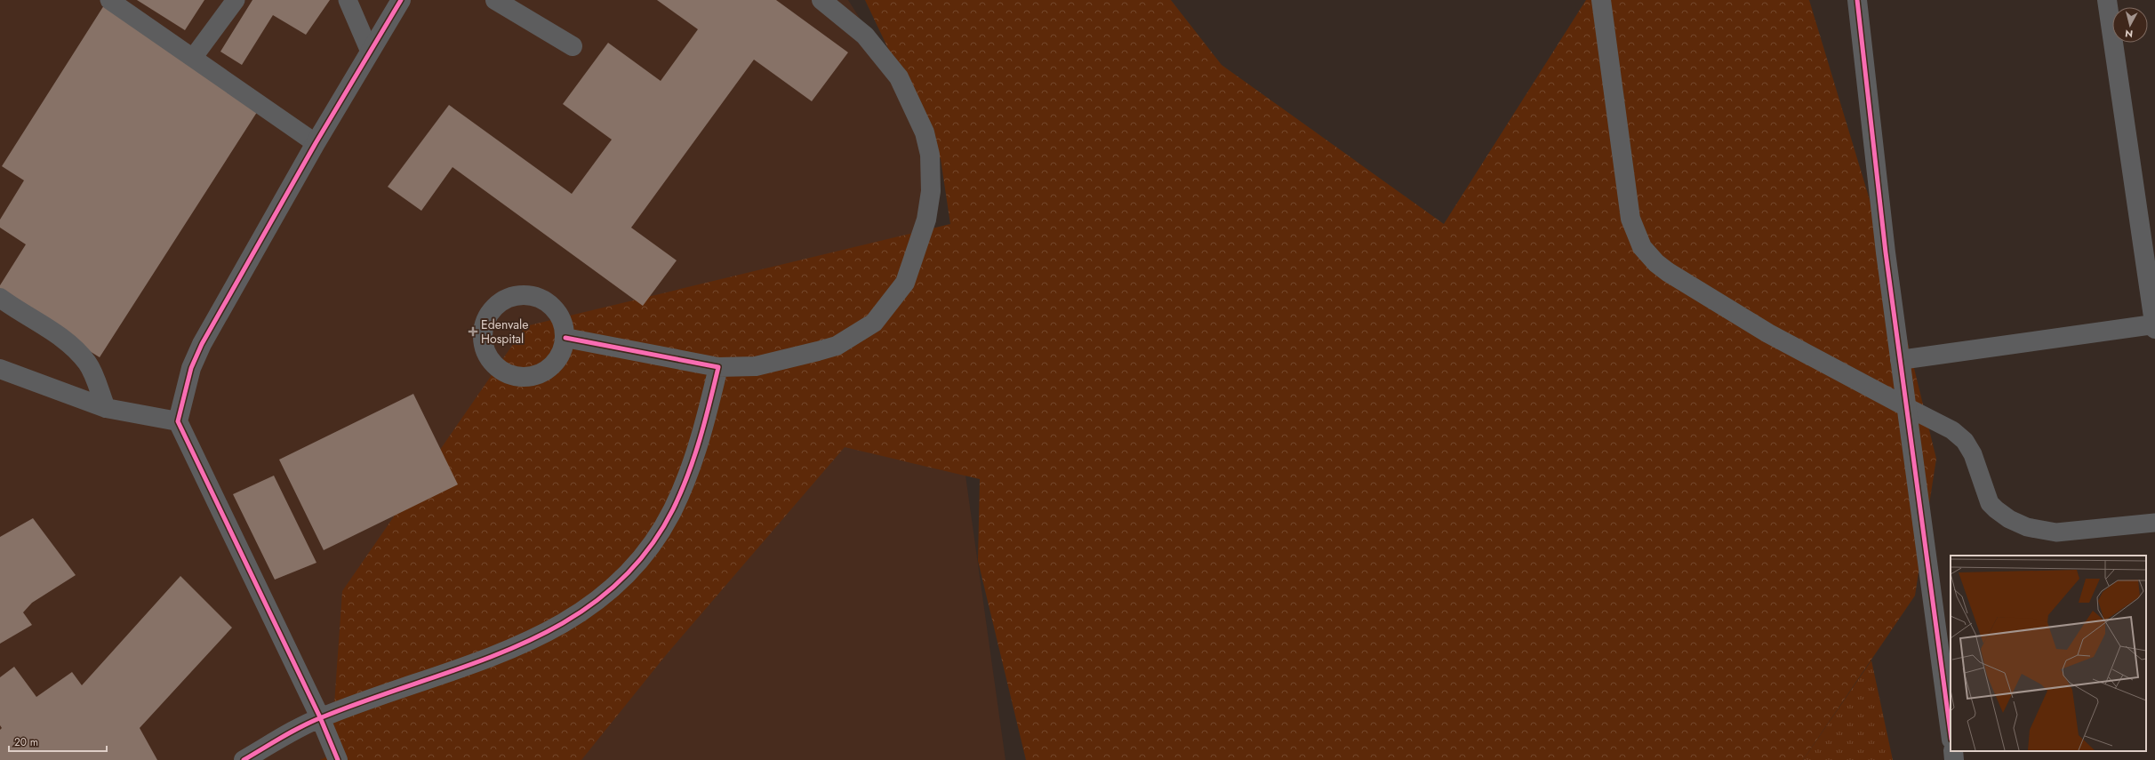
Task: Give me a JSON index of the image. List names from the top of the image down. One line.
{"places":{"health":["Edenvale Hospital"]},"scale_bar":"20 m","north":"bottom"}
